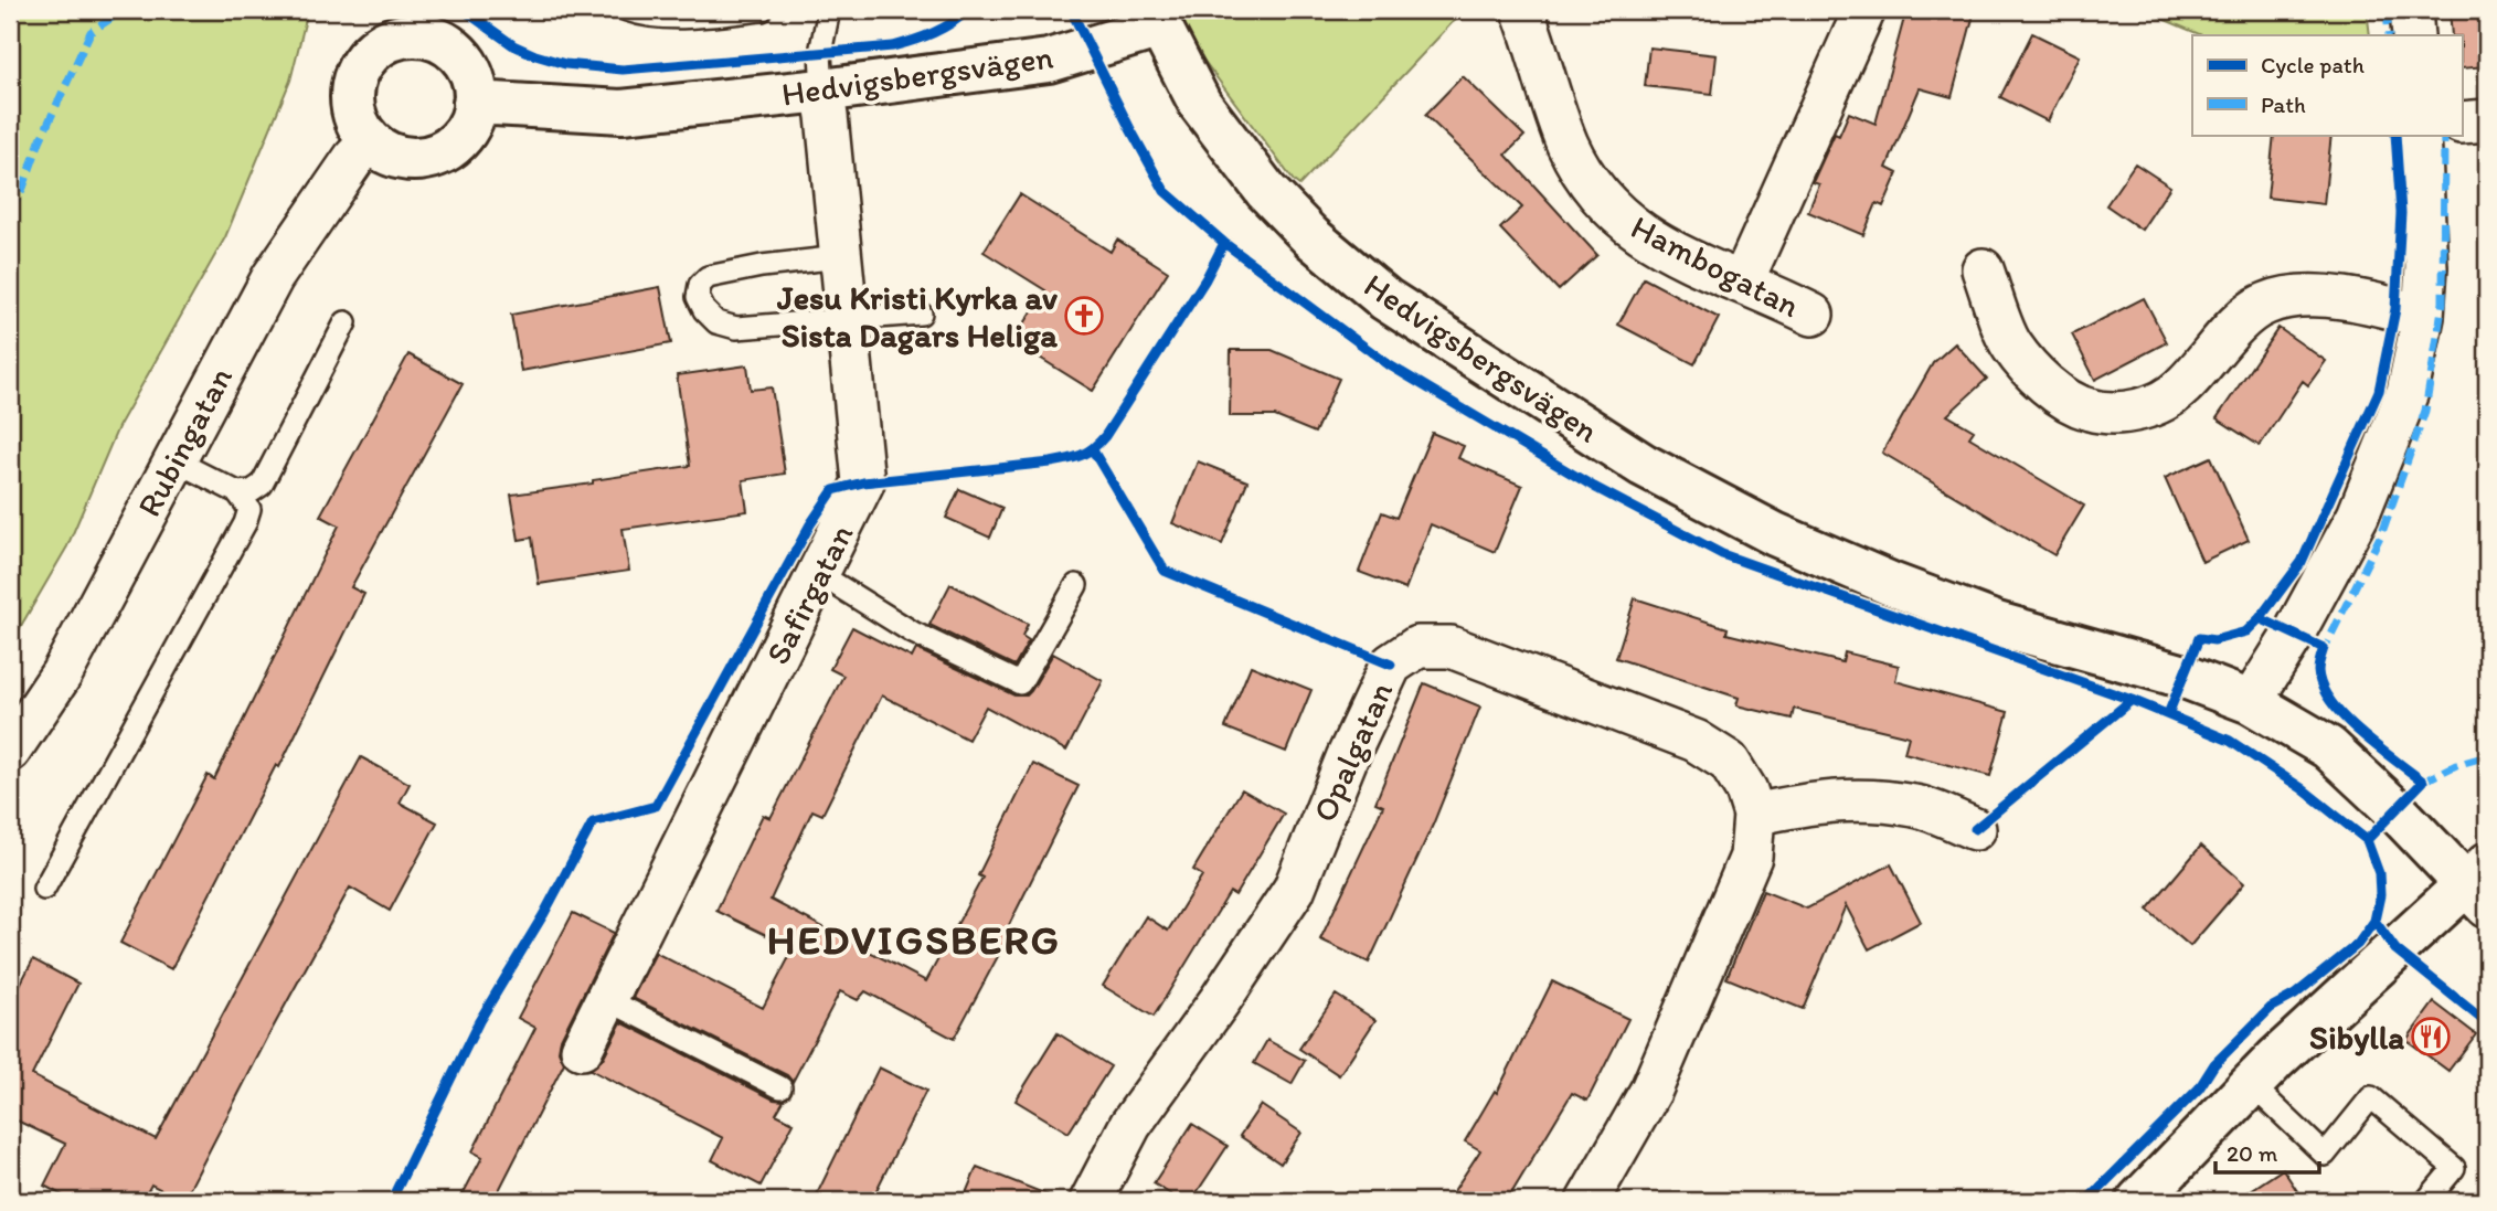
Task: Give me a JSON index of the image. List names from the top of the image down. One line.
{"streets":{"street":["Hedvigsbergsvägen","Hambogatan","Rubingatan","Safirgatan","Opalgatan"]},"crossings":[["Hedvigsbergsvägen","Rubingatan"],["Hedvigsbergsvägen","Safirgatan"]],"districts":["HEDVIGSBERG"],"places":{"church":["Jesu Kristi Kyrka av Sista Dagars Heliga"],"restaurant":["Sibylla"]},"legend":["Cycle path","Path"],"scale_bar":"20 m"}
